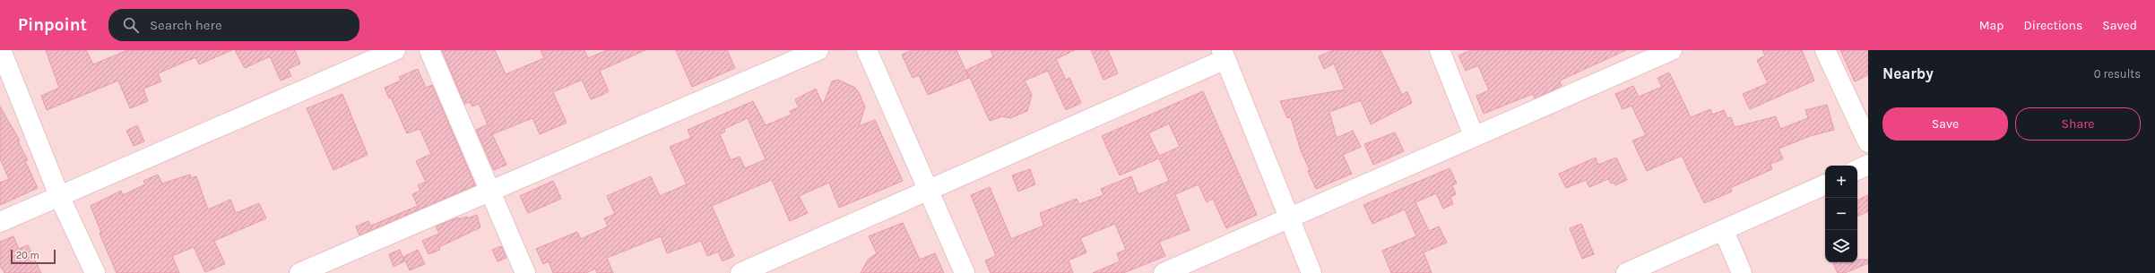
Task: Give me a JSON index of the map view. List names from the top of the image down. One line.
{"scale_bar":"20 m","page":{"header":"Pinpoint","search":"Search here","nav":["Map","Directions","Saved"],"heading":["Nearby","0 results"],"buttons":["Save","Share"],"map_buttons":["+","−"],"scale":"20 m"}}
